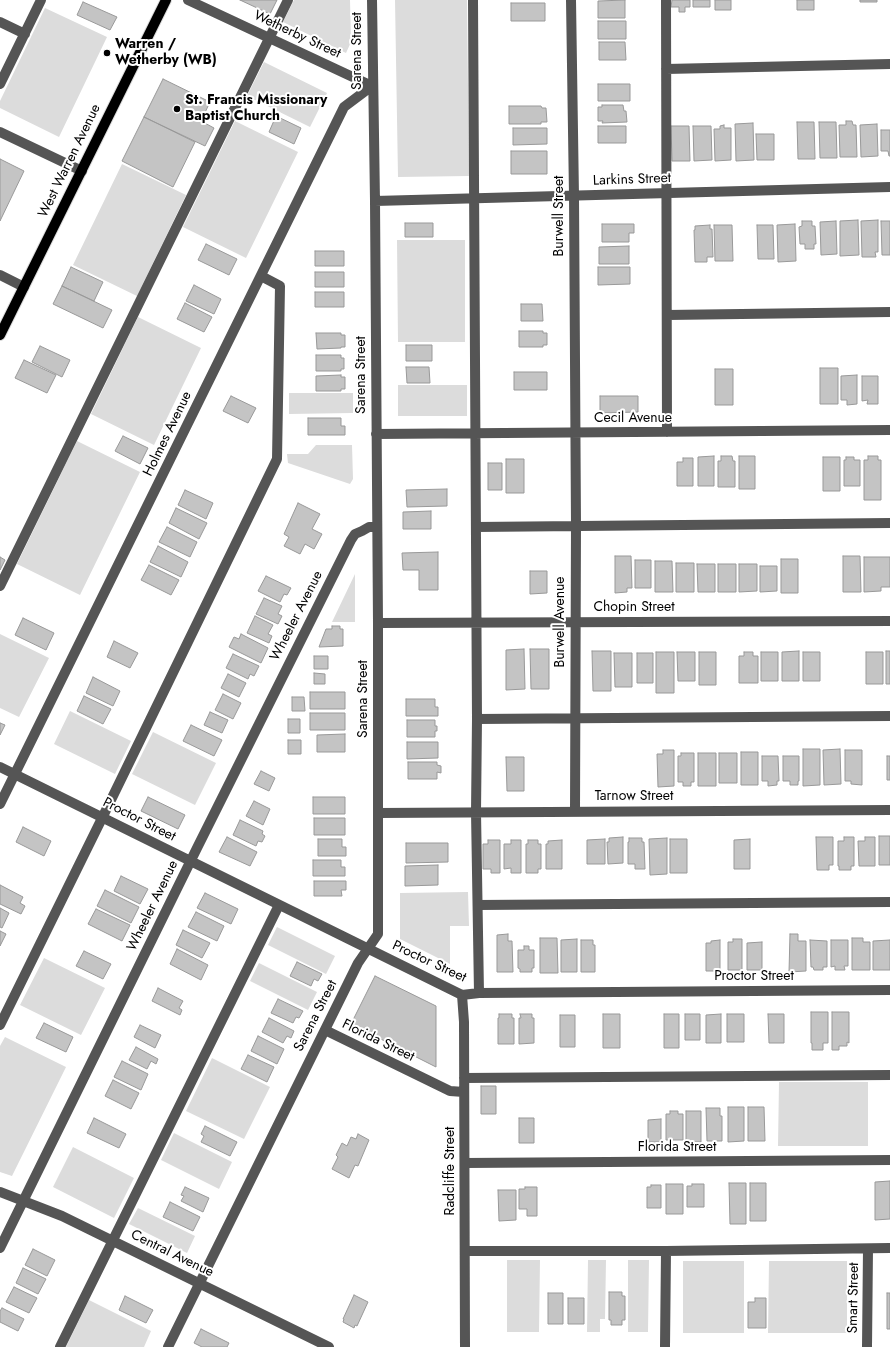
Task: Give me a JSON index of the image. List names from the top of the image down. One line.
{"streets":{"main road":["West Warren Avenue"],"street":["Wetherby Street","Sarena Street","Larkins Street","Burwell Street","Cecil Avenue","Holmes Avenue","Chopin Street","Wheeler Avenue","Burwell Avenue","Tarnow Street","Proctor Street","Florida Street","Radcliffe Street","Central Avenue","Smart Street"]},"crossings":[["Wetherby Street","Sarena Street"],["Wetherby Street","Holmes Avenue"],["Sarena Street","Larkins Street"],["Sarena Street","Cecil Avenue"],["Sarena Street","Holmes Avenue"],["Sarena Street","Chopin Street"],["Sarena Street","Wheeler Avenue"],["Sarena Street","Tarnow Street"],["Sarena Street","Proctor Street"],["Sarena Street","Florida Street"],["Sarena Street","Central Avenue"],["Larkins Street","Burwell Street"],["Burwell Street","Cecil Avenue"],["Burwell Street","Burwell Avenue"],["Cecil Avenue","Burwell Avenue"],["Holmes Avenue","Proctor Street"],["Chopin Street","Burwell Avenue"],["Wheeler Avenue","Proctor Street"],["Wheeler Avenue","Central Avenue"],["Burwell Avenue","Tarnow Street"],["Proctor Street","Radcliffe Street"],["Florida Street","Radcliffe Street"]],"places":["Warren / Wetherby (WB)","St. Francis Missionary Baptist Church"]}
